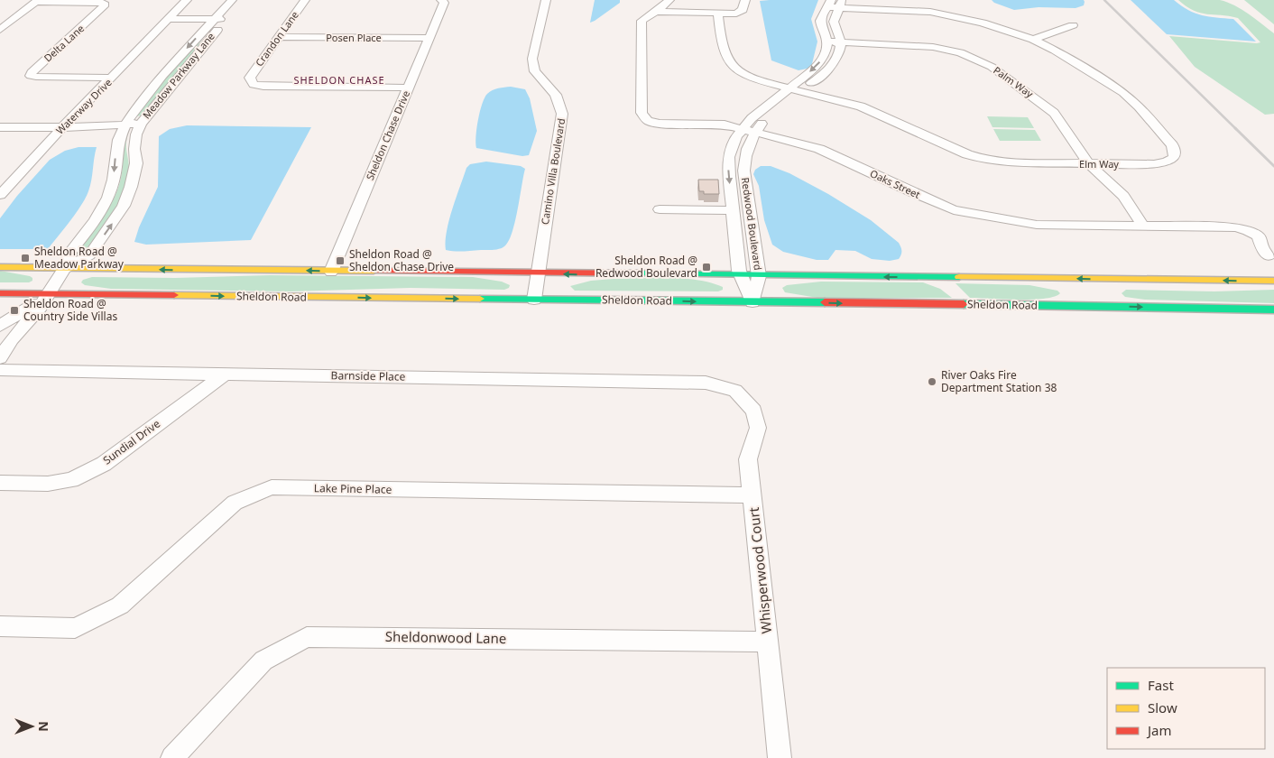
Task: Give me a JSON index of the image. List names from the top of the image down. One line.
{"streets":{"main road":["Sheldon Road"],"street":["Posen Place","Crandon Lane","Delta Lane","Meadow Parkway Lane","Palm Way","Waterway Drive","Sheldon Chase Drive","Elm Way","Camino Villa Boulevard","Oaks Street","Redwood Boulevard","Barnside Place","Sundial Drive","Lake Pine Place","Whisperwood Court","Sheldonwood Lane"]},"crossings":[["Posen Place","Crandon Lane"],["Posen Place","Sheldon Chase Drive"],["Crandon Lane","Sheldon Chase Drive"],["Delta Lane","Waterway Drive"],["Palm Way","Elm Way"],["Palm Way","Oaks Street"],["Palm Way","Redwood Boulevard"],["Elm Way","Redwood Boulevard"],["Camino Villa Boulevard","Sheldon Road"],["Oaks Street","Redwood Boulevard"],["Redwood Boulevard","Sheldon Road"],["Barnside Place","Sundial Drive"],["Barnside Place","Whisperwood Court"],["Lake Pine Place","Whisperwood Court"],["Whisperwood Court","Sheldonwood Lane"]],"districts":["SHELDON CHASE"],"places":{"transit":["Sheldon Road @ Meadow Parkway","Sheldon Road @ Sheldon Chase Drive","Sheldon Road @ Redwood Boulevard","Sheldon Road @ Country Side Villas"],"other":["River Oaks Fire Department Station 38"]},"legend":["Fast","Slow","Jam"],"north":"right"}
